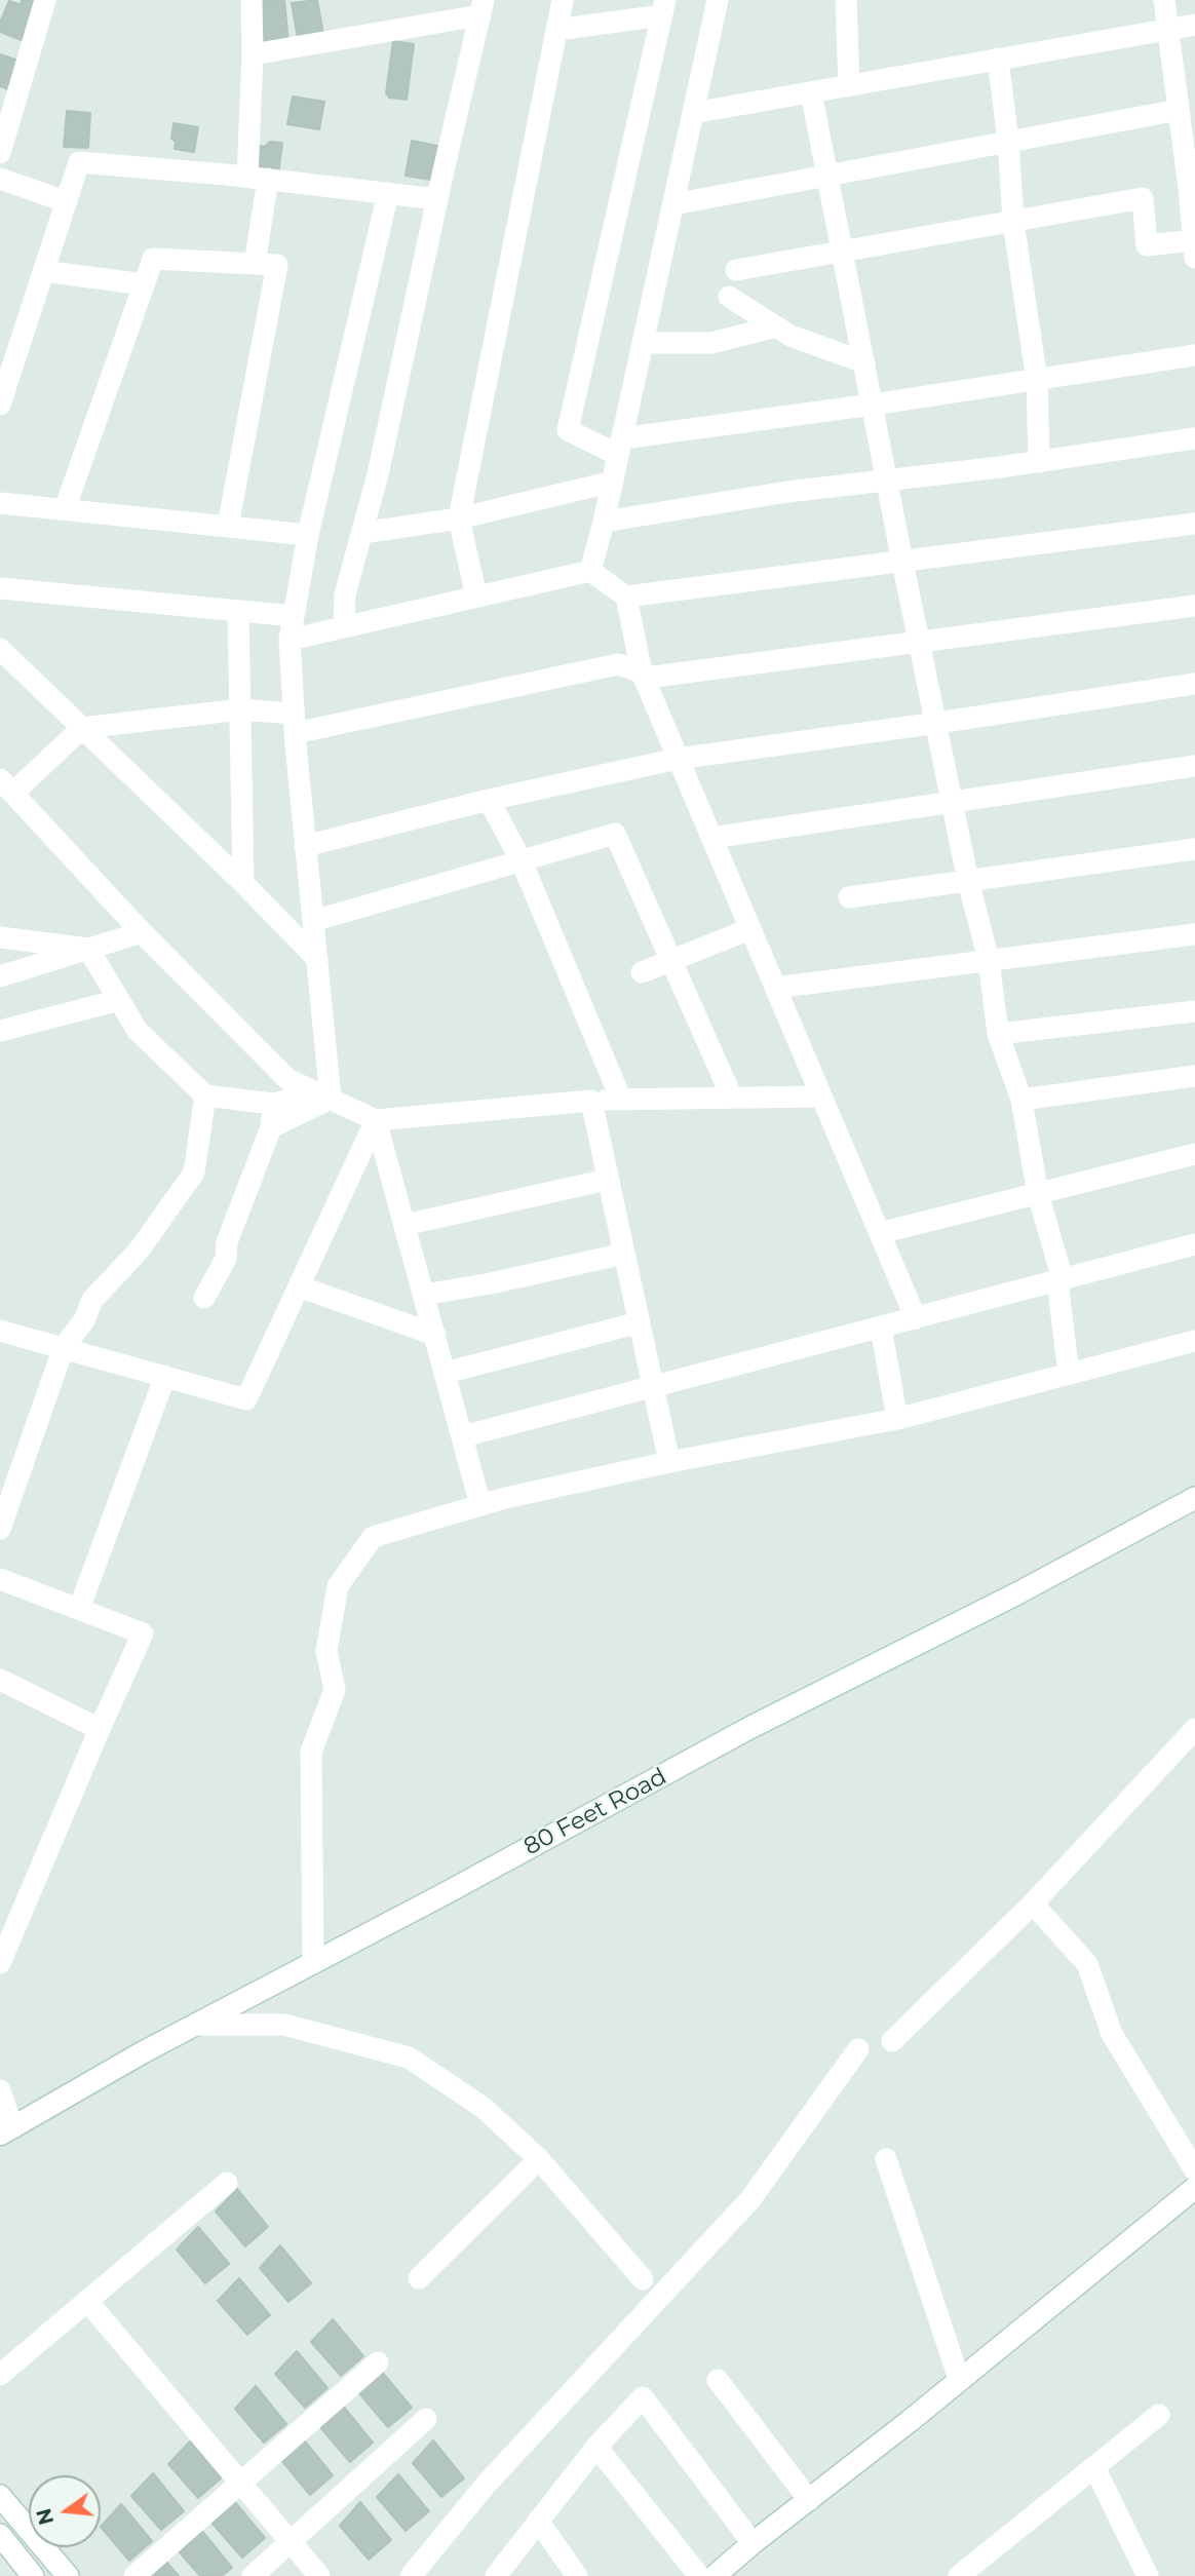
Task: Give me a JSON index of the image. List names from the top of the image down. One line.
{"streets":{"street":["80 Feet Road"]},"north":"left"}
